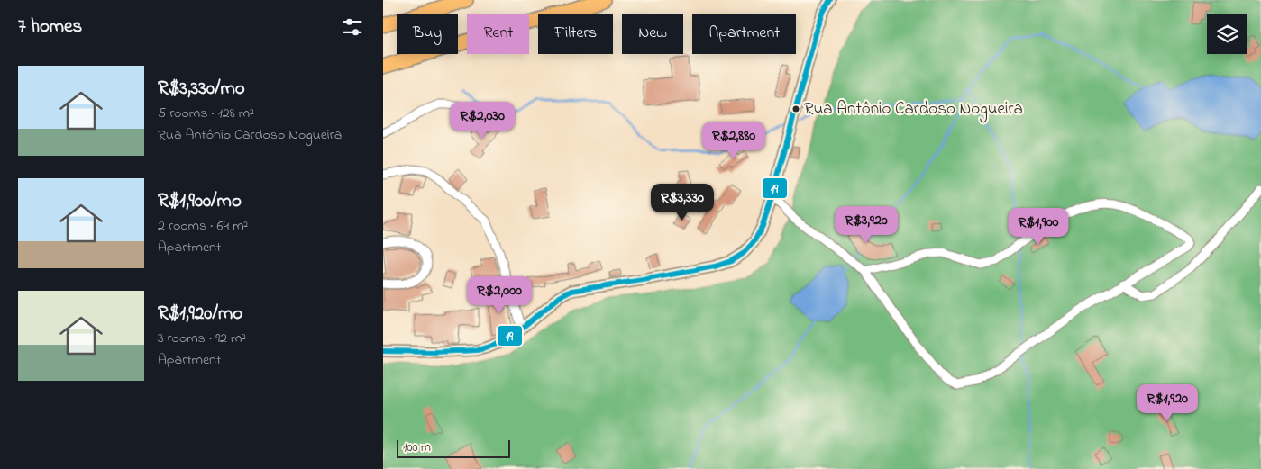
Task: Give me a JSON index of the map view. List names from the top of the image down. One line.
{"places":["Rua Antônio Cardoso Nogueira"],"lines":["transit line 19"],"scale_bar":"100 m","page":{"heading":"7 homes","chip":["Buy","Rent","Filters","New","Apartment"],"list":[{"name":"R$3,330/mo","note":"5 rooms · 128 m² · Rua Antônio Cardoso Nogueira"},{"name":"R$1,900/mo","note":"2 rooms · 64 m² · Apartment"},{"name":"R$1,920/mo","note":"3 rooms · 92 m² · Apartment"}],"price":["R$2,030","R$2,880","R$3,330","R$3,920","R$1,900","R$2,000","R$1,920"],"scale":"100 m"}}
